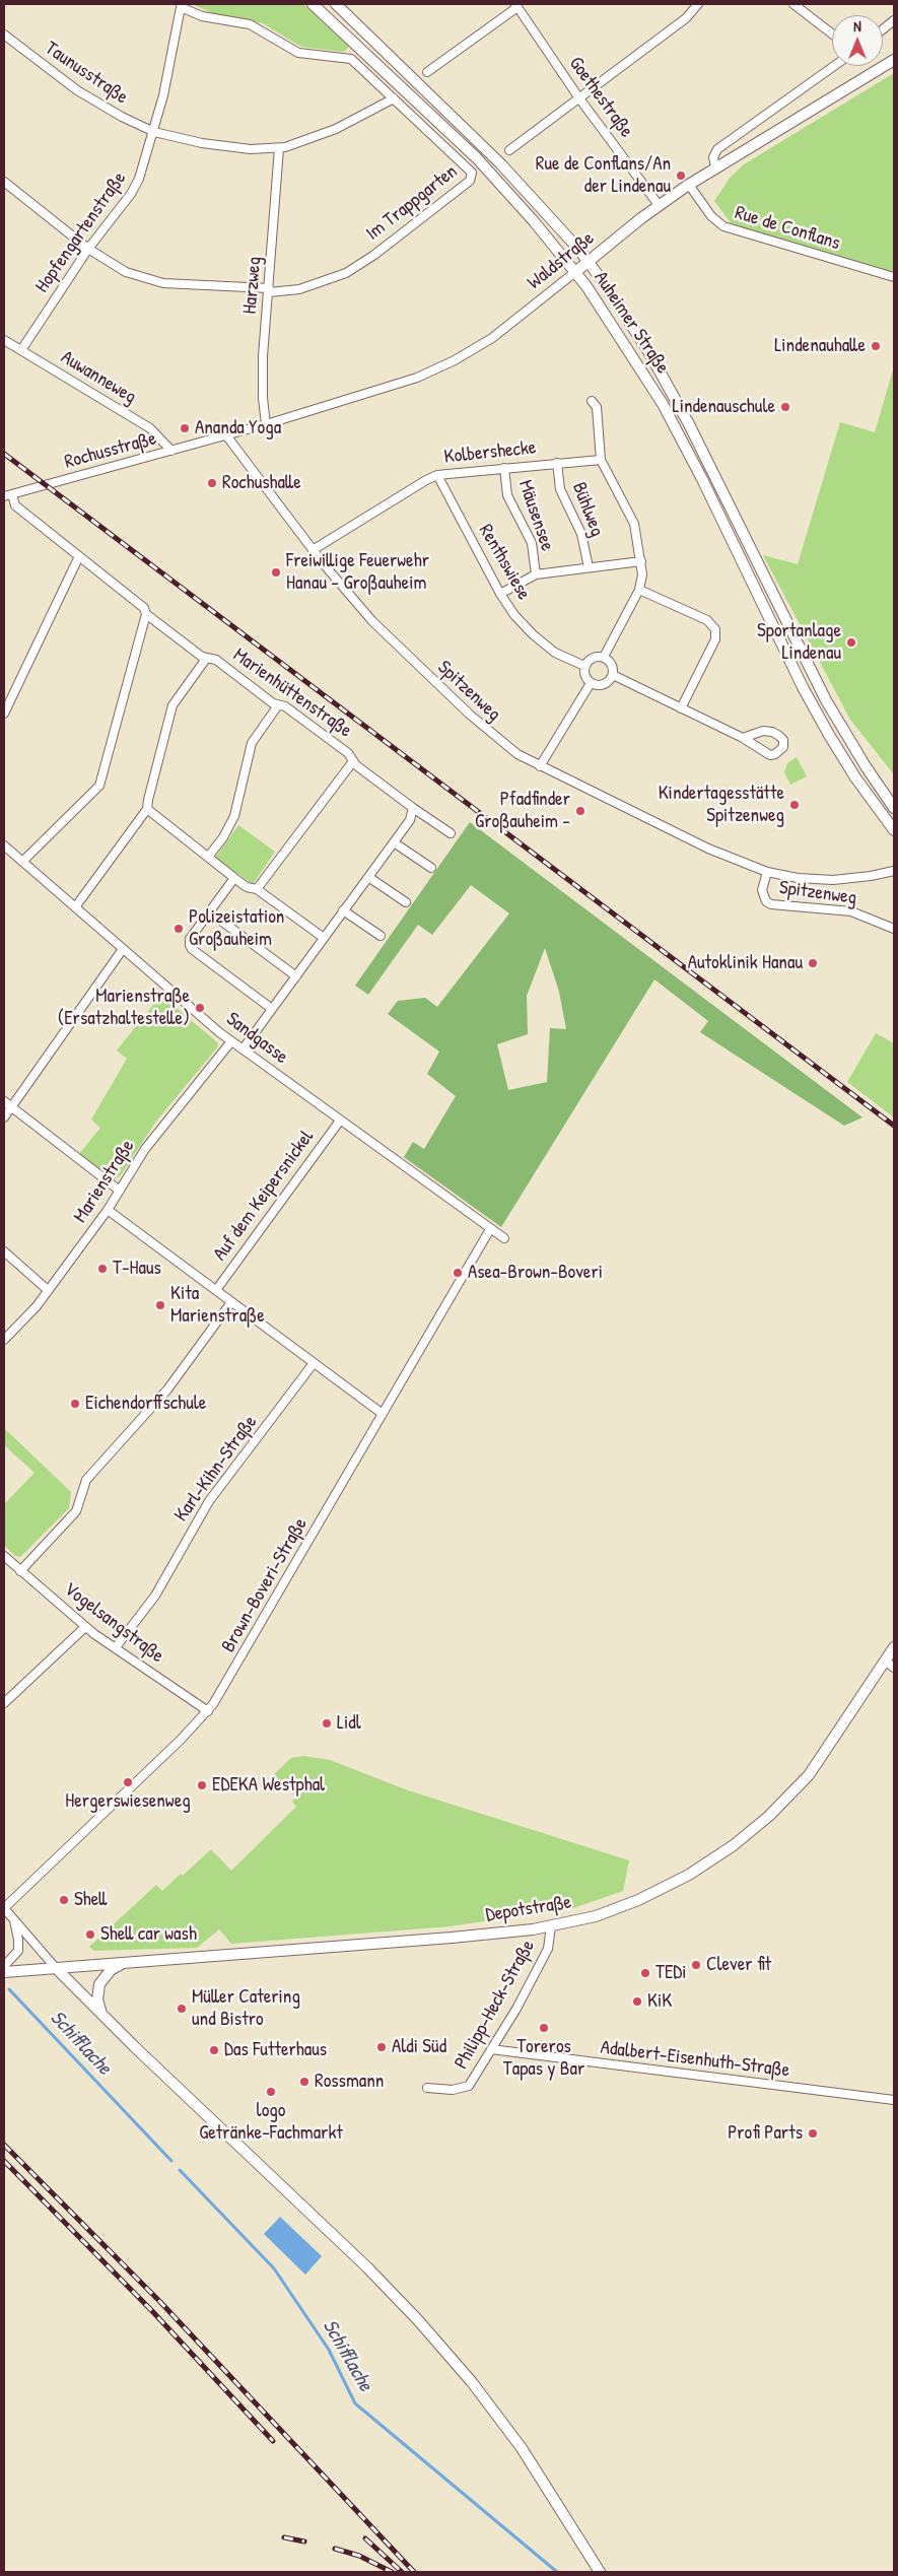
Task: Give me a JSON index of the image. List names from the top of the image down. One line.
{"streets":{"main road":["Waldstraße","Auheimer Straße","Depotstraße"],"street":["Taunusstraße","Goethestraße","Im Trappgarten","Rue de Conflans","Hopfengartenstraße","Harzweg","Auwanneweg","Rochusstraße","Kolbershecke","Bühlweg","Mäusensee","Renthswiese","Spitzenweg","Marienhüttenstraße","Sandgasse","Marienstraße","Auf dem Keipersnickel","Karl-Kihn-Straße","Brown-Boveri-Straße","Vogelsangstraße","Philipp-Heck-Straße","Adalbert-Eisenhuth-Straße"]},"crossings":[["Taunusstraße","Im Trappgarten"],["Taunusstraße","Hopfengartenstraße"],["Taunusstraße","Harzweg"],["Goethestraße","Waldstraße"],["Im Trappgarten","Hopfengartenstraße"],["Im Trappgarten","Harzweg"],["Rue de Conflans","Waldstraße"],["Hopfengartenstraße","Auwanneweg"],["Waldstraße","Harzweg"],["Waldstraße","Auheimer Straße"],["Waldstraße","Rochusstraße"],["Waldstraße","Spitzenweg"],["Auwanneweg","Rochusstraße"],["Rochusstraße","Spitzenweg"],["Rochusstraße","Marienhüttenstraße"],["Kolbershecke","Bühlweg"],["Kolbershecke","Mäusensee"],["Kolbershecke","Renthswiese"],["Kolbershecke","Spitzenweg"],["Sandgasse","Marienstraße"],["Sandgasse","Auf dem Keipersnickel"],["Sandgasse","Brown-Boveri-Straße"],["Karl-Kihn-Straße","Vogelsangstraße"],["Brown-Boveri-Straße","Vogelsangstraße"],["Depotstraße","Philipp-Heck-Straße"],["Philipp-Heck-Straße","Adalbert-Eisenhuth-Straße"]],"water":["Schifflache"],"places":["Rue de Conflans/An der Lindenau","Lindenauhalle","Lindenauschule","Ananda Yoga","Rochushalle","Freiwillige Feuerwehr Hanau - Großauheim","Sportanlage Lindenau","Kindertagesstätte Spitzenweg","Pfadfinder Großauheim -","Polizeistation Großauheim","Autoklinik Hanau","Marienstraße (Ersatzhaltestelle)","T-Haus","Asea-Brown-Boveri","Kita Marienstraße","Eichendorffschule","Lidl","Hergerswiesenweg","EDEKA Westphal","Shell","Shell car wash","Clever fit","TEDi","KiK","Müller Catering und Bistro","Toreros Tapas y Bar","Aldi Süd","Das Futterhaus","Rossmann","logo Getränke-Fachmarkt","Profi Parts"],"north":"top"}
